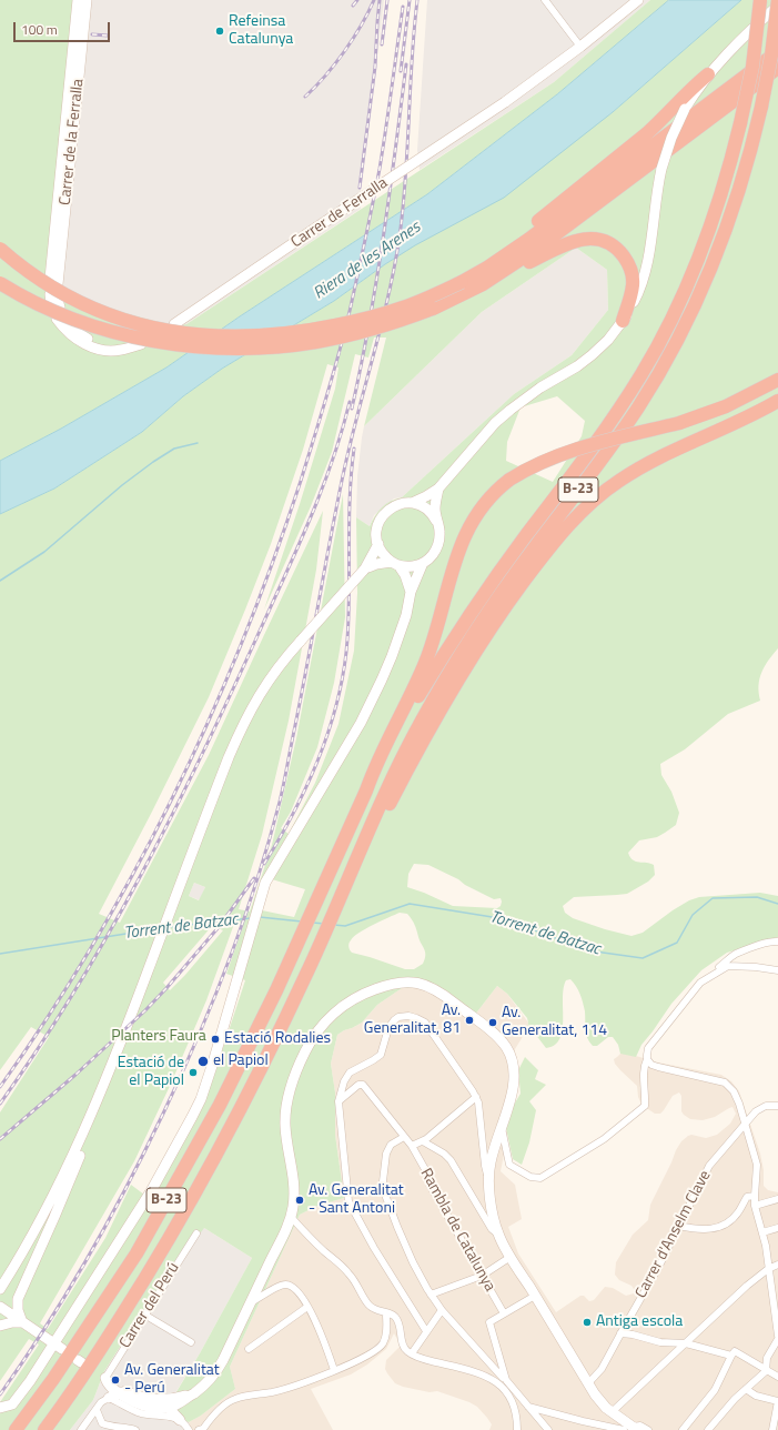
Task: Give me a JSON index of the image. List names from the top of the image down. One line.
{"streets":{"highway":["B-23"],"street":["Carrer de la Ferralla","Carrer de Ferralla","Rambla de Catalunya","Carrer d'Anselm Clave","Carrer del Perú"]},"water":["Riera de les Arenes","Torrent de Batzac"],"parks":["Planters Faura"],"places":["Refeinsa Catalunya","Av. Generalitat, 81","Av. Generalitat, 114","Estació Rodalies","el Papiol","Estació de el Papiol","Av. Generalitat - Sant Antoni","Antiga escola","Av. Generalitat - Perú"],"scale_bar":"100 m"}
